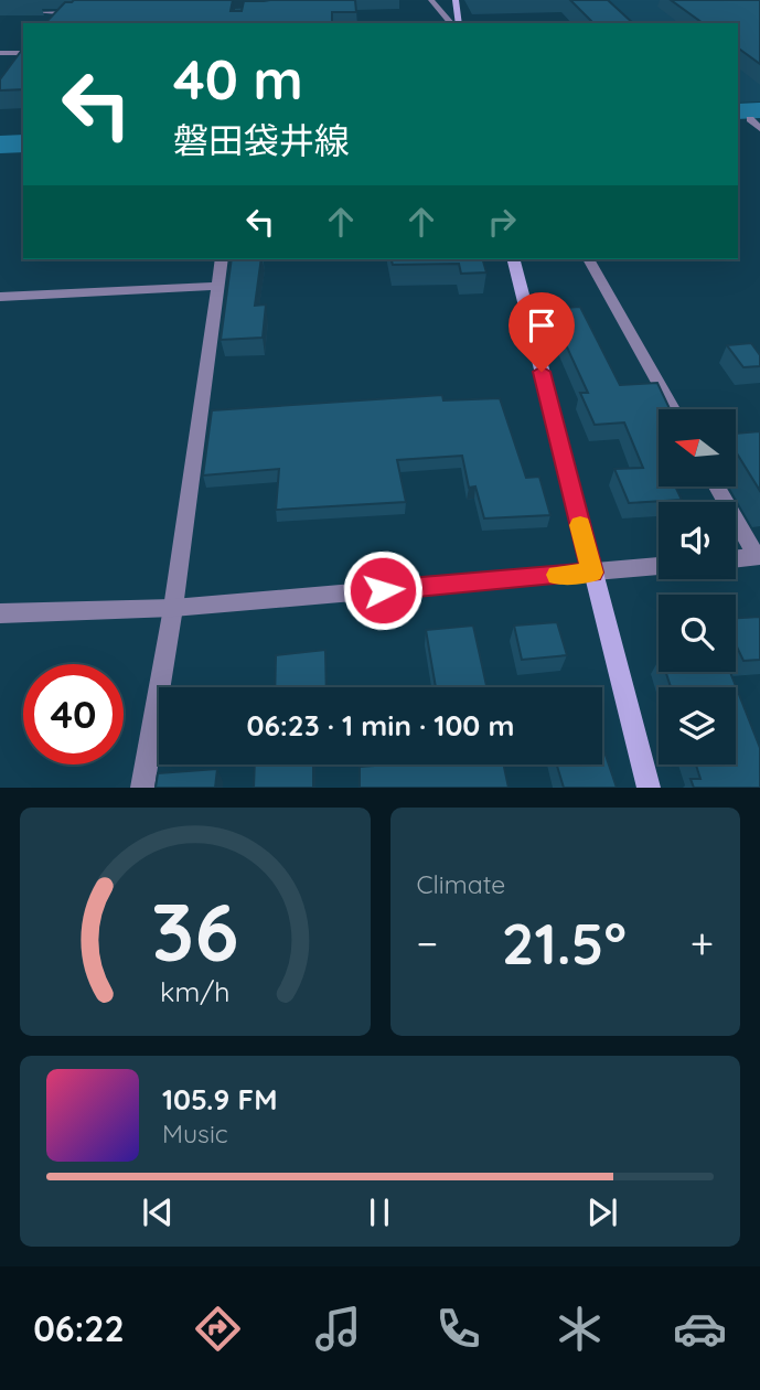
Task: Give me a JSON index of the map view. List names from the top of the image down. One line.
{"north":"left","page":{"turn":["40 m","磐田袋井線"],"limit":"40","trip":"06:23 · 1 min · 100 m","tile":"Climate","heat":["−","21.5°","+"],"song":["105.9 FM","Music"],"tabs":"06:22","gauge":["36","km/h"]}}
